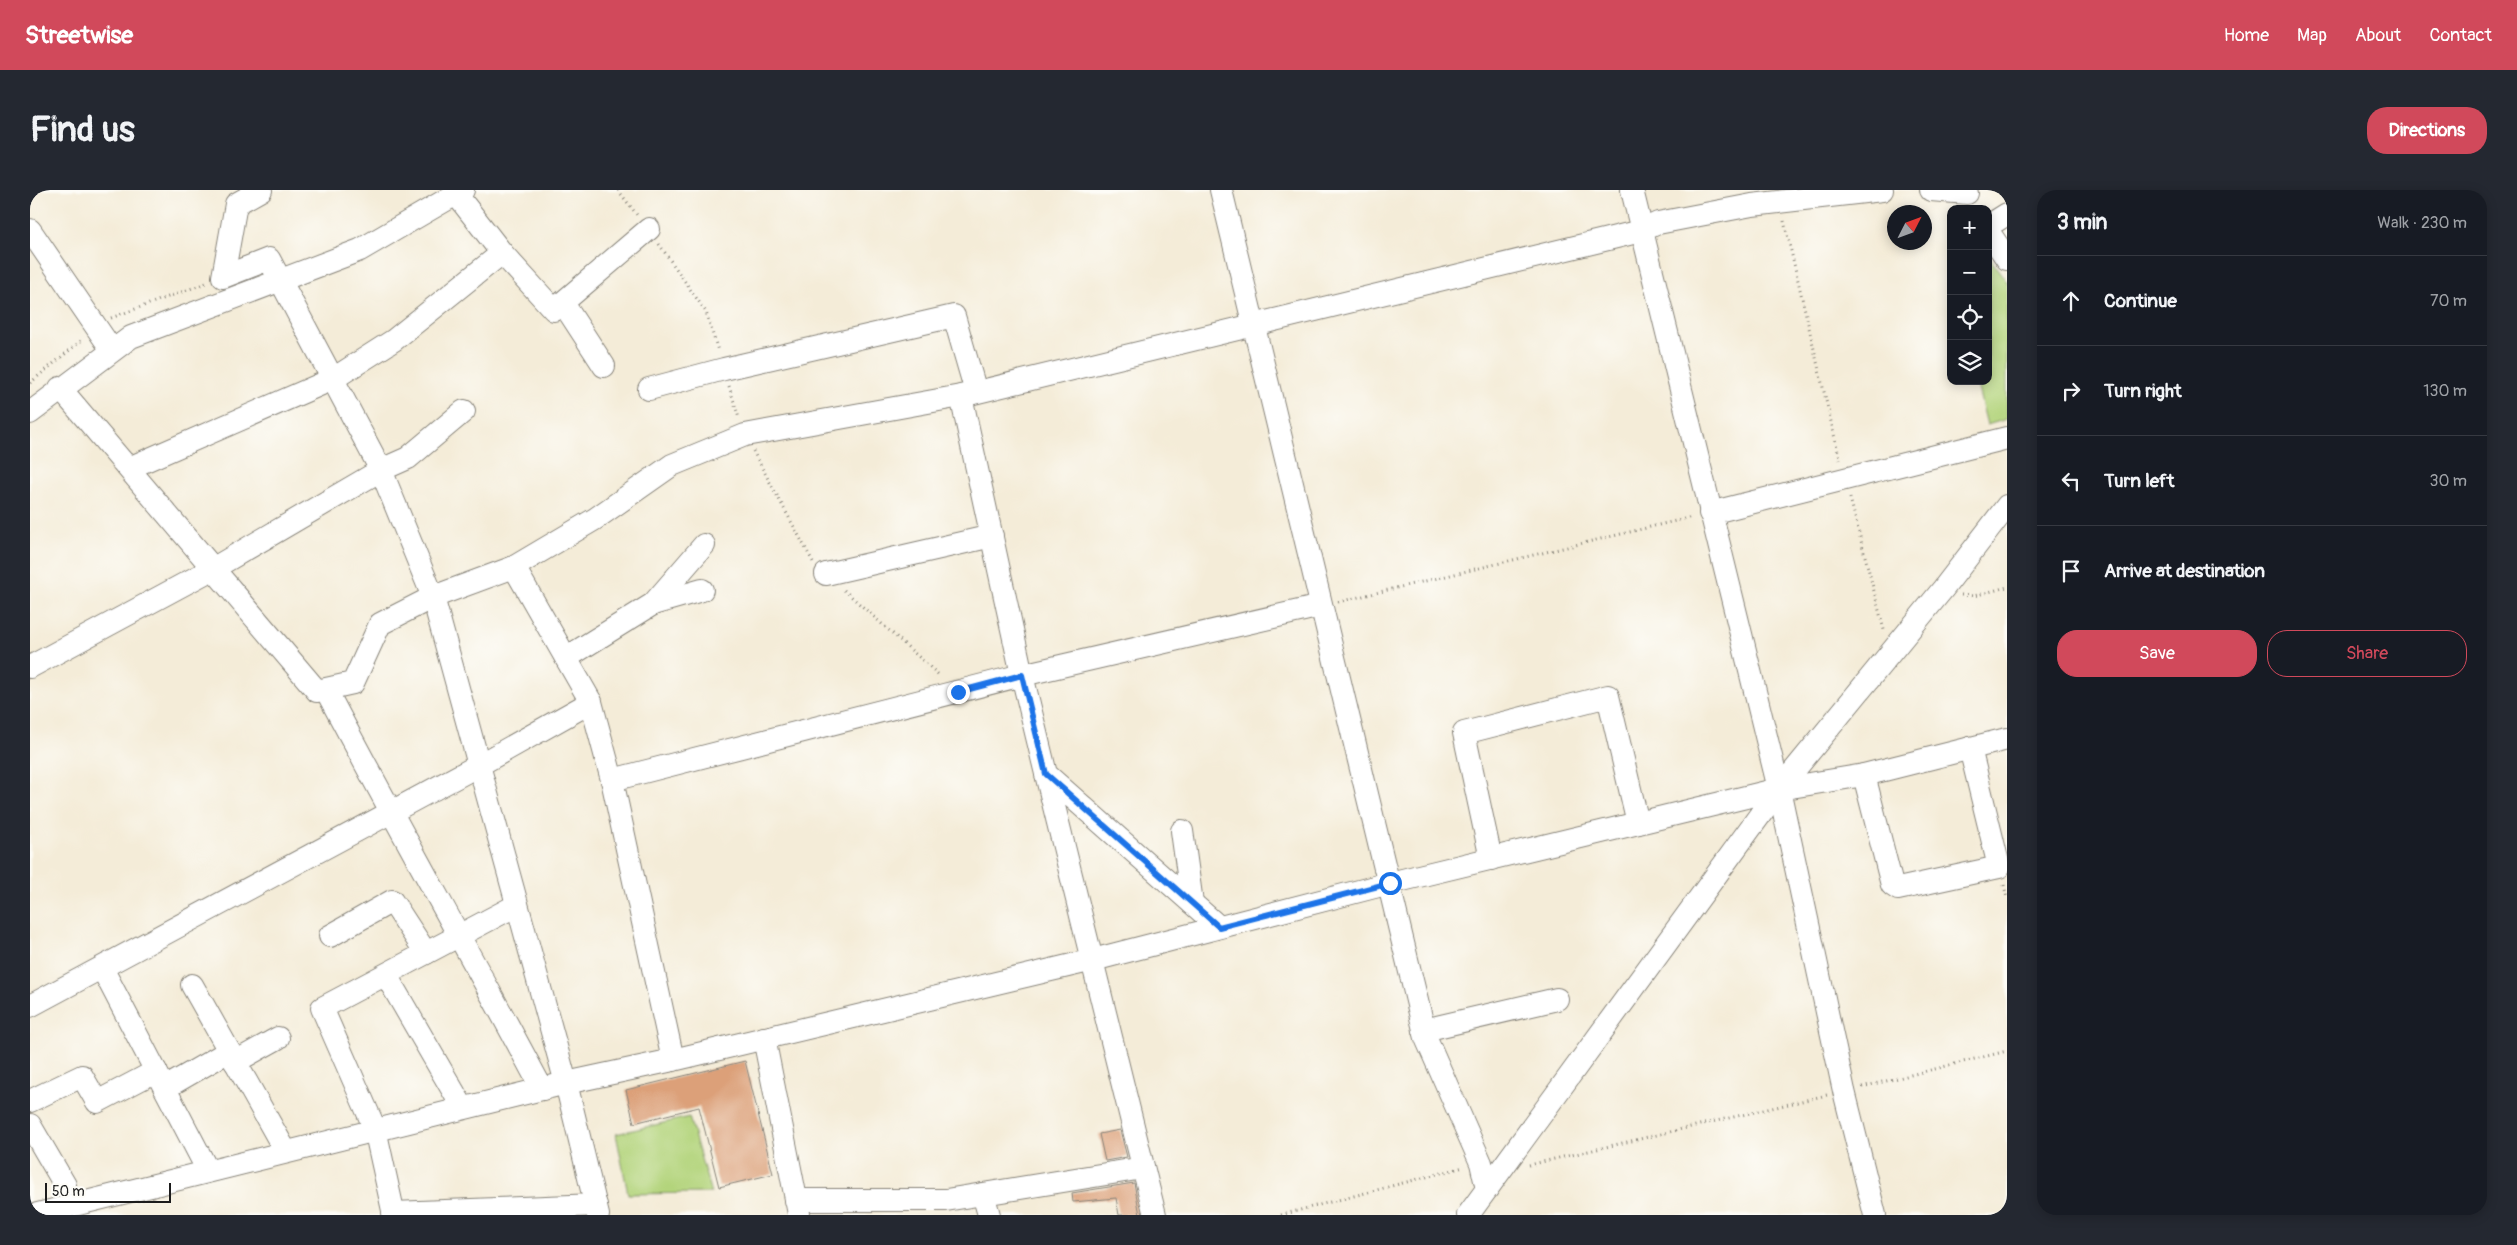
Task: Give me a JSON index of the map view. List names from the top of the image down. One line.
{"scale_bar":"50 m","north":"top right","page":{"header":"Streetwise","nav":["Home","Map","About","Contact"],"buttons":["Directions",["Save","Share"]],"title":"Find us","heading":["3 min","Walk · 230 m"],"map_buttons":["+","−"],"list":[["Continue","70 m"],["Turn right","130 m"],["Turn left","30 m"],"Arrive at destination"],"scale":"50 m"}}
